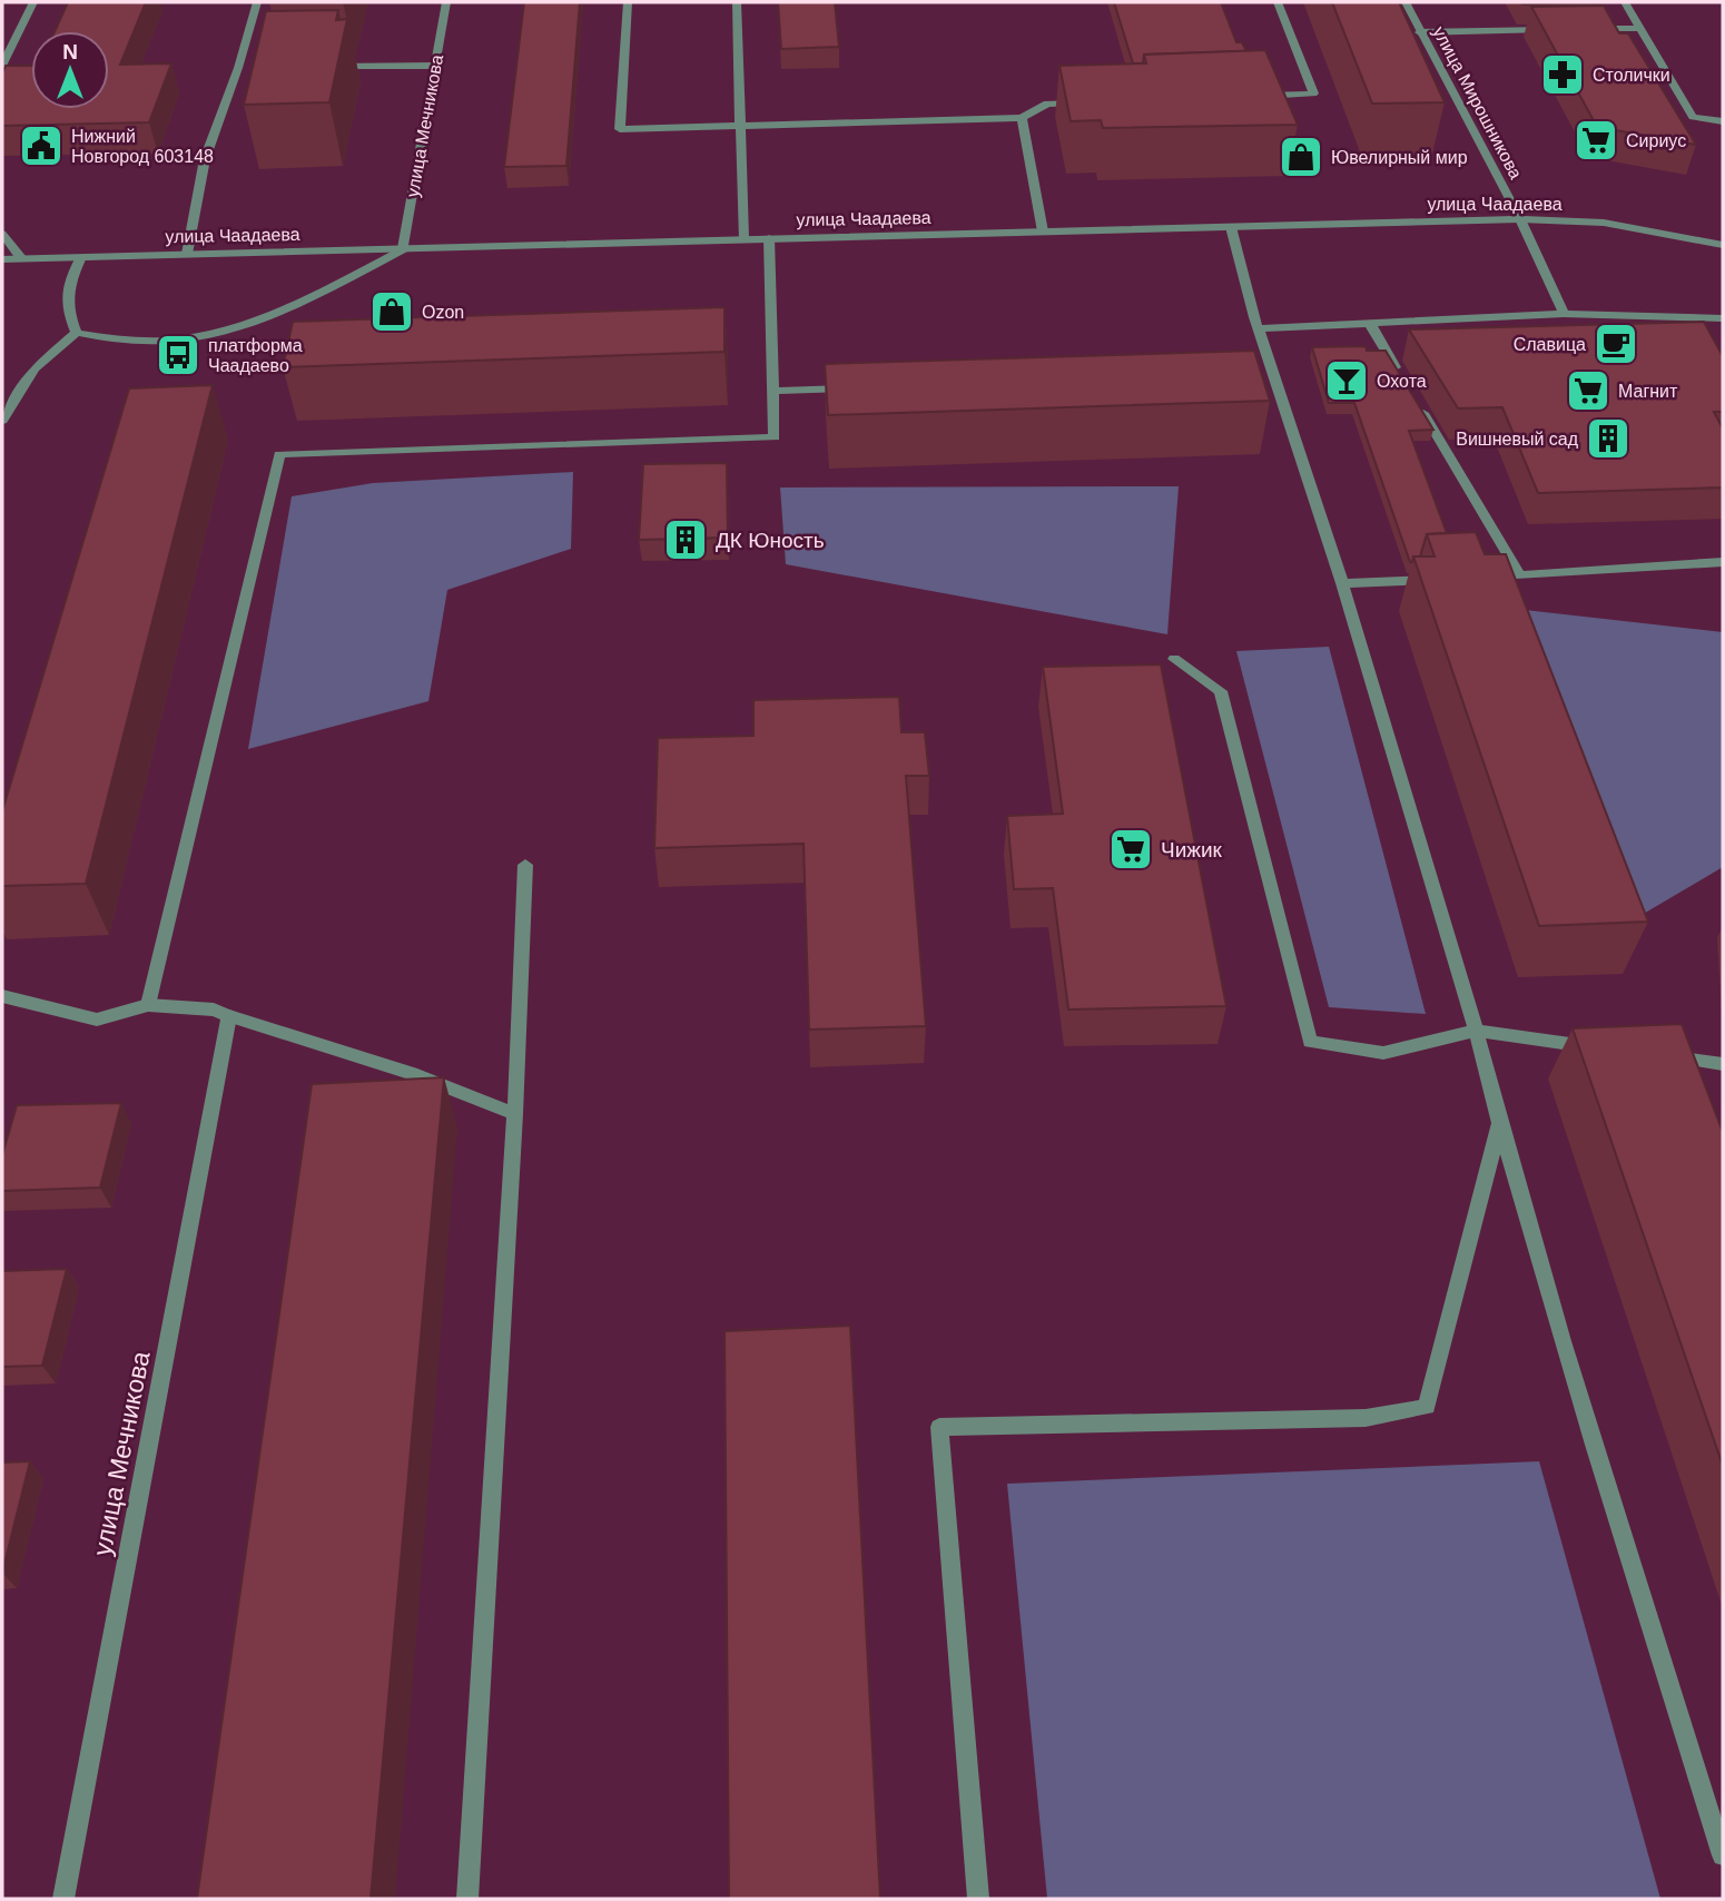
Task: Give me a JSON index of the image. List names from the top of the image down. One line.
{"streets":{"street":["улица Мирошникова","улица Мечникова","улица Чаадаева"]},"crossings":[["улица Мирошникова","улица Чаадаева"],["улица Мечникова","улица Чаадаева"]],"places":{"pharmacy":["Столички"],"supermarket":["Сириус","Магнит","Чижик"],"public building":["Нижний Новгород 603148"],"shop":["Ювелирный мир","Ozon"],"cafe":["Славица"],"bus stop":["платформа Чаадаево"],"bar":["Охота"],"building":["Вишневый сад","ДК Юность"]},"north":"top"}
